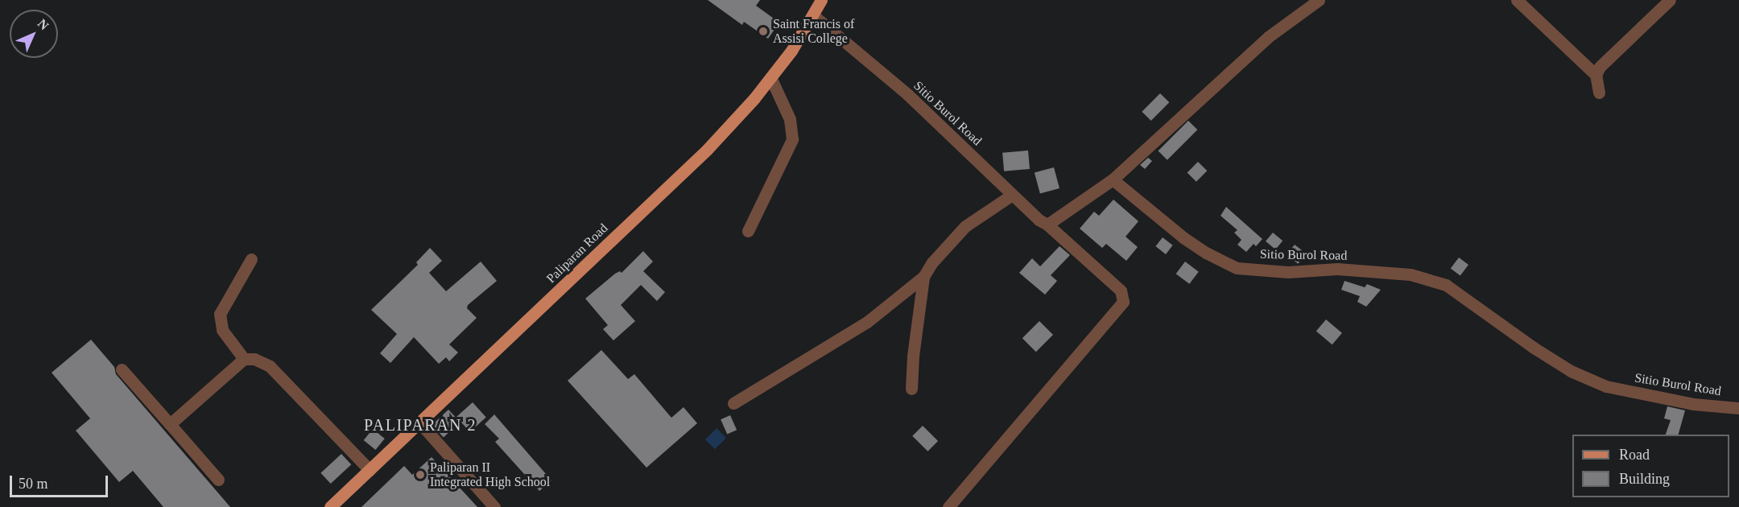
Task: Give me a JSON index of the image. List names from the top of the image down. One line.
{"streets":{"main road":["Paliparan Road"],"street":["Sitio Burol Road"]},"crossings":[["Sitio Burol Road","Paliparan Road"]],"districts":["PALIPARAN 2"],"places":["Saint Francis of Assisi College","Paliparan II Integrated High School"],"legend":["Road","Building"],"scale_bar":"50 m","north":"top right"}
